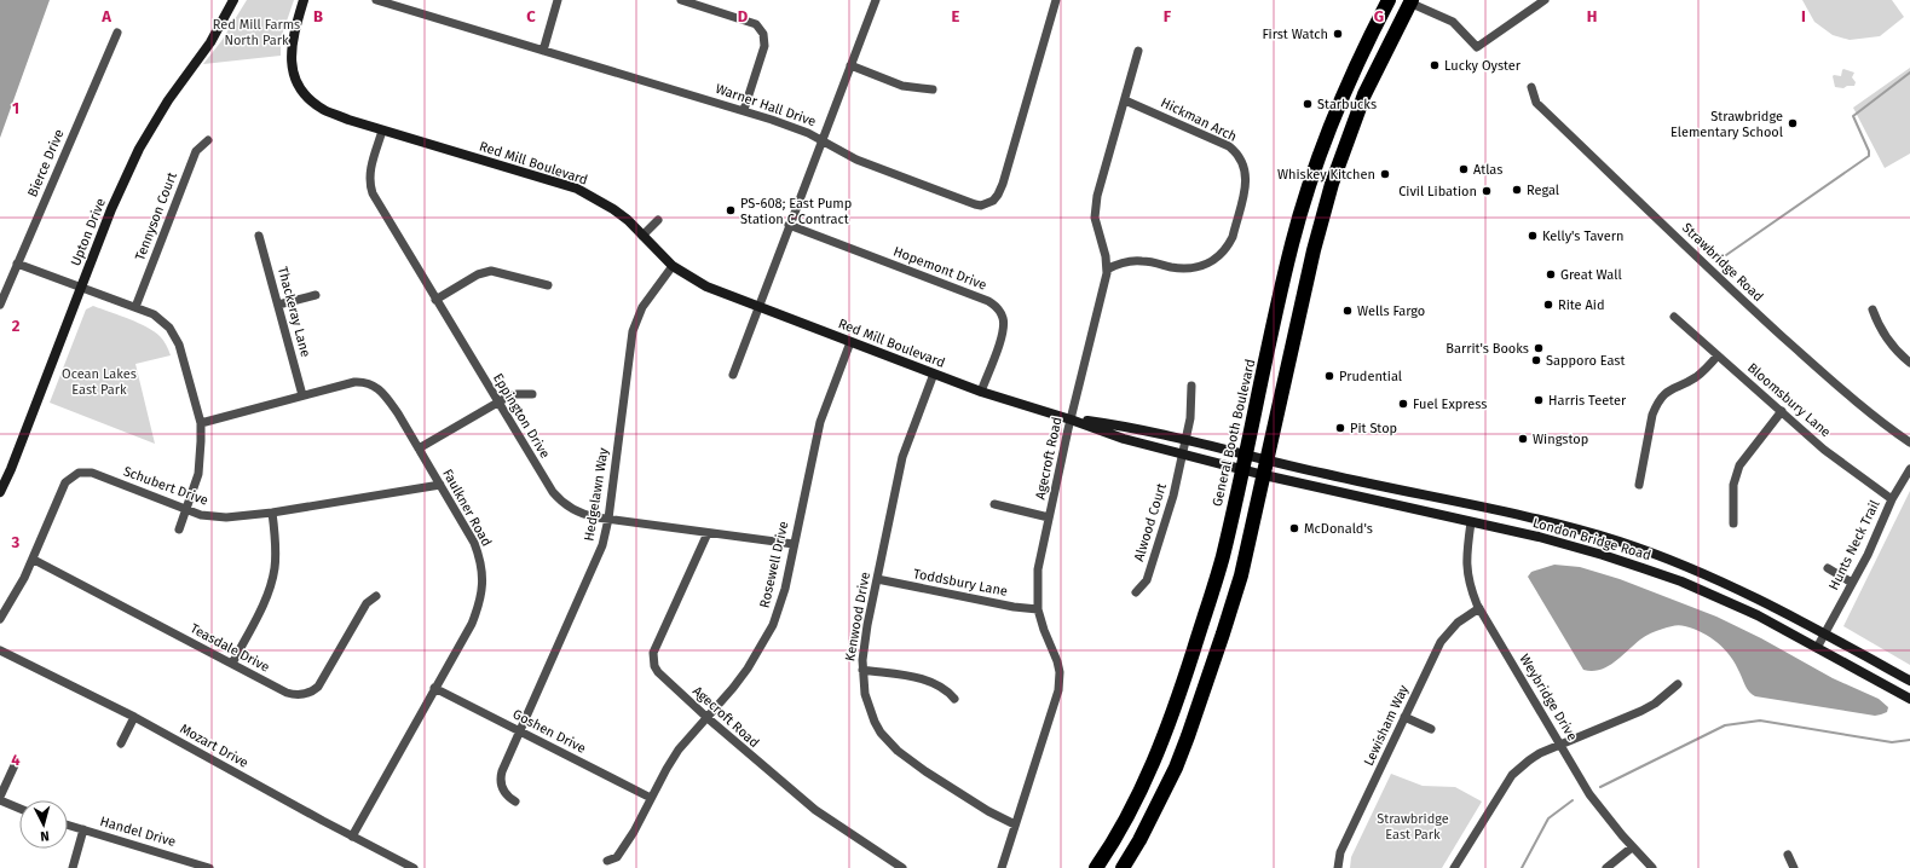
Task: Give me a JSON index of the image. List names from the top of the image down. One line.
{"streets":{"highway":["General Booth Boulevard"],"main road":["Red Mill Boulevard","Upton Drive","London Bridge Road"],"street":["Warner Hall Drive","Hickman Arch","Bierce Drive","Tennyson Court","Strawbridge Road","Hopemont Drive","Thackeray Lane","Bloomsbury Lane","Eppington Drive","Agecroft Road","Schubert Drive","Hedgelawn Way","Faulkner Road","Alwood Court","Hunts Neck Trail","Rosewell Drive","Toddsbury Lane","Kenwood Drive","Teasdale Drive","Weybridge Drive","Lewisham Way","Goshen Drive","Mozart Drive","Handel Drive"]},"crossings":[["Hickman Arch","Agecroft Road"],["Red Mill Boulevard","Hopemont Drive"],["Red Mill Boulevard","Eppington Drive"],["Red Mill Boulevard","General Booth Boulevard"],["Red Mill Boulevard","Agecroft Road"],["Red Mill Boulevard","Hedgelawn Way"],["Red Mill Boulevard","Alwood Court"],["Red Mill Boulevard","London Bridge Road"],["Red Mill Boulevard","Rosewell Drive"],["Red Mill Boulevard","Kenwood Drive"],["Thackeray Lane","Faulkner Road"],["Bloomsbury Lane","Hunts Neck Trail"],["Eppington Drive","Agecroft Road"],["Eppington Drive","Hedgelawn Way"],["Eppington Drive","Rosewell Drive"],["General Booth Boulevard","London Bridge Road"],["Agecroft Road","Rosewell Drive"],["Agecroft Road","Toddsbury Lane"],["Agecroft Road","Kenwood Drive"],["Schubert Drive","Faulkner Road"],["Schubert Drive","Teasdale Drive"],["Hedgelawn Way","Goshen Drive"],["Faulkner Road","Goshen Drive"],["Faulkner Road","Mozart Drive"],["London Bridge Road","Hunts Neck Trail"],["London Bridge Road","Weybridge Drive"],["Rosewell Drive","Goshen Drive"],["Toddsbury Lane","Kenwood Drive"],["Weybridge Drive","Lewisham Way"]],"parks":["Red Mill Farms North Park","Ocean Lakes East Park","Strawbridge East Park"],"places":["First Watch","Lucky Oyster","Starbucks","Strawbridge Elementary School","Atlas","Whiskey Kitchen","Regal","Civil Libation","PS-608; East Pump Station C Contract","Kelly's Tavern","Great Wall","Rite Aid","Wells Fargo","Barrit's Books","Sapporo East","Prudential","Harris Teeter","Fuel Express","Pit Stop","Wingstop","McDonald's"],"north":"bottom","grid":{"columns":["A","B","C","D","E","F","G","H","I"],"rows":["1","2","3","4"]}}
